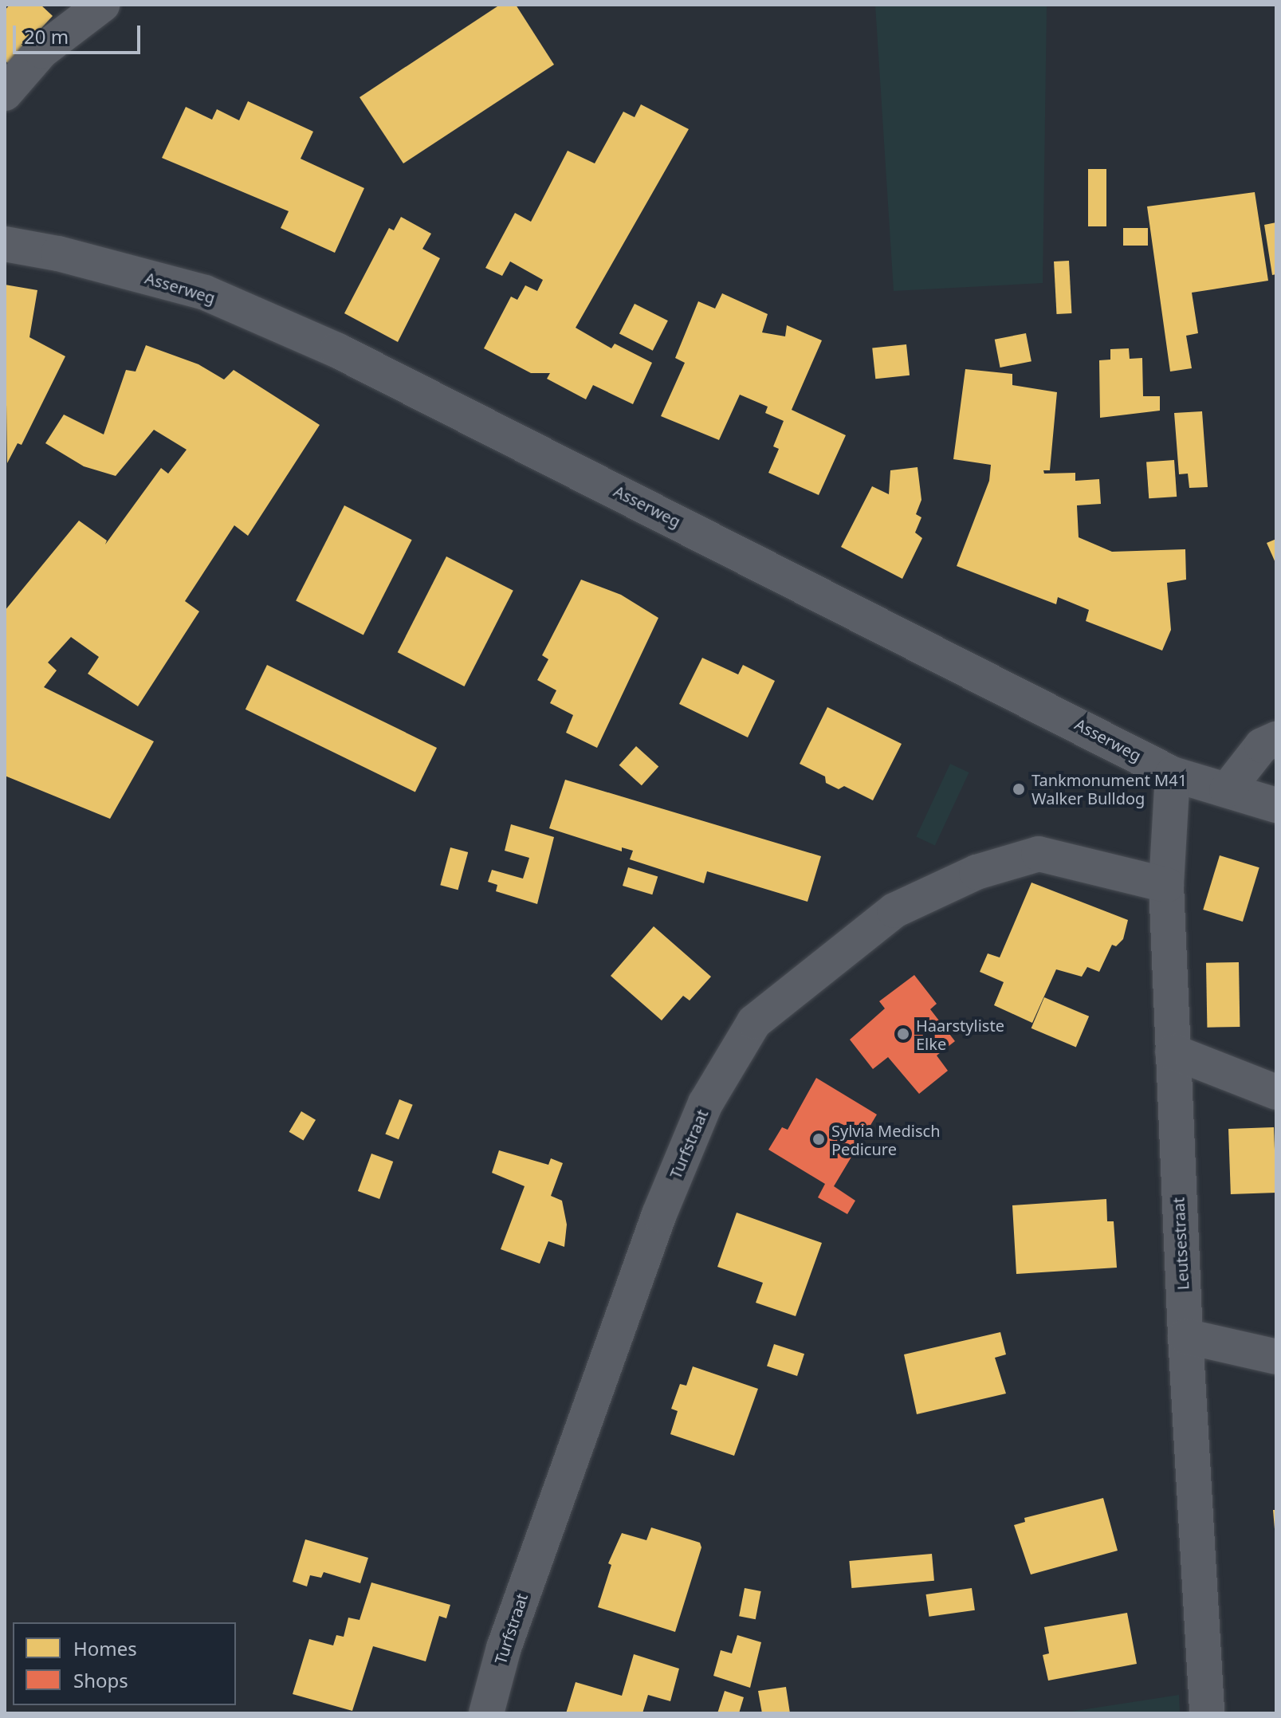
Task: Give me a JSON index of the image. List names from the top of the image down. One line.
{"streets":{"street":["Asserweg","Turfstraat","Leutsestraat"]},"crossings":[["Asserweg","Leutsestraat"],["Turfstraat","Leutsestraat"]],"places":["Tankmonument M41 Walker Bulldog","Haarstyliste Elke","Sylvia Medisch Pedicure"],"legend":["Homes","Shops"],"scale_bar":"20 m"}
